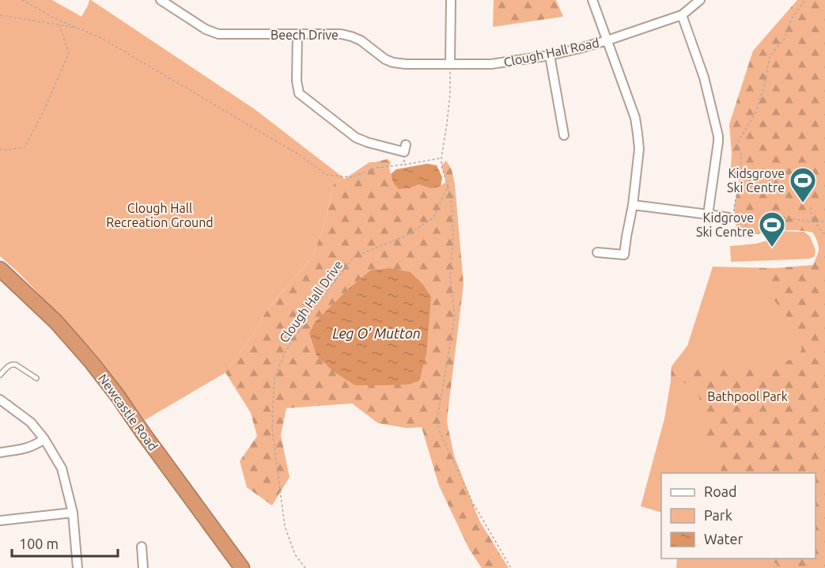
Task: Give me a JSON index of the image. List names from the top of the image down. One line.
{"streets":{"highway":["Newcastle Road"],"street":["Beech Drive","Clough Hall Road"],"path":["Clough Hall Drive"]},"crossings":[["Beech Drive","Clough Hall Road"]],"water":["Leg O' Mutton"],"parks":["Clough Hall Recreation Ground","Bathpool Park"],"places":{"sports":["Kidsgrove Ski Centre","Kidgrove Ski Centre"]},"legend":["Road","Park","Water"],"scale_bar":"100 m"}
